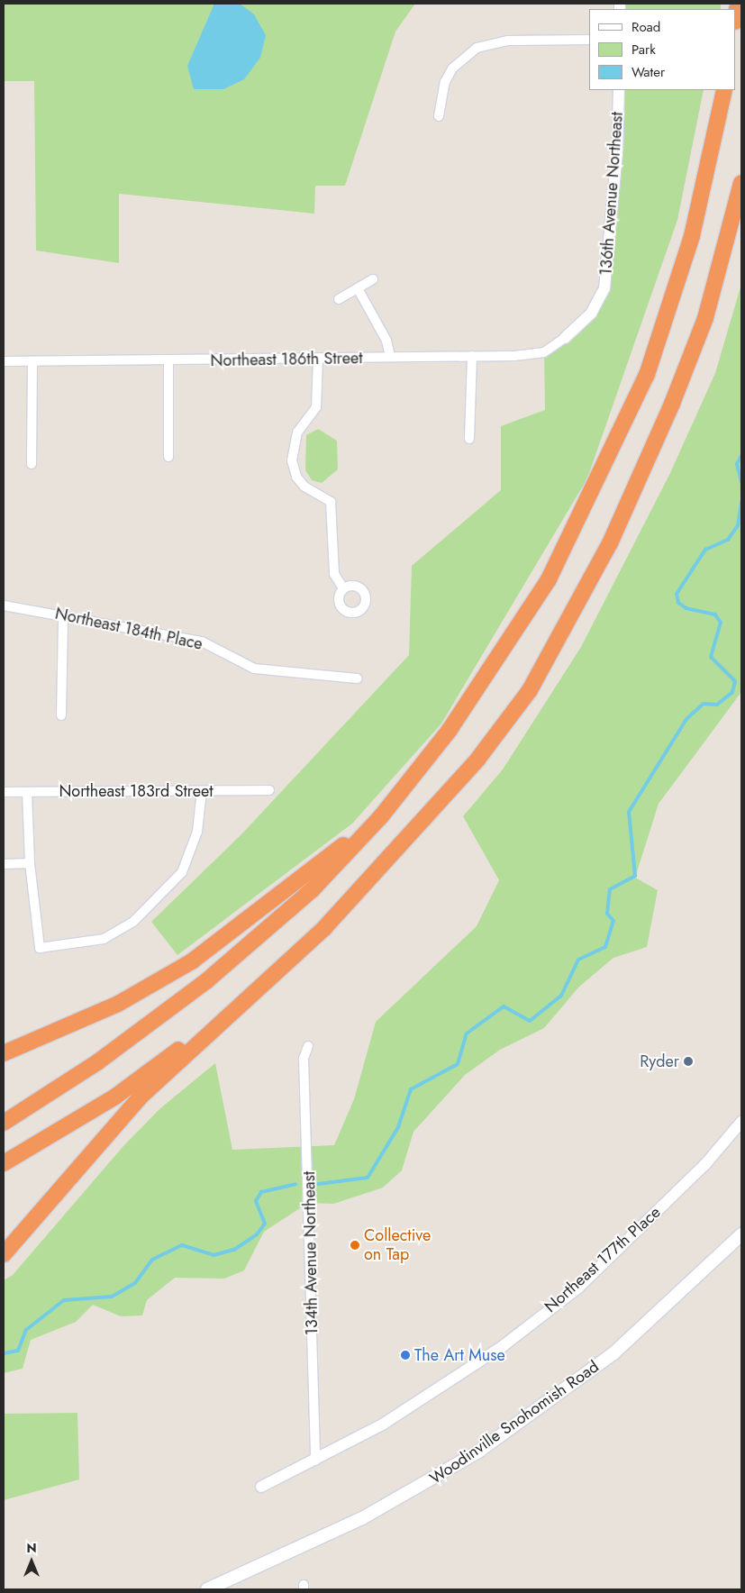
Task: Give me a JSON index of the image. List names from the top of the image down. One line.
{"streets":{"main road":["Woodinville Snohomish Road"],"street":["136th Avenue Northeast","Northeast 186th Street","Northeast 184th Place","Northeast 183rd Street","134th Avenue Northeast","Northeast 177th Place"]},"crossings":[["136th Avenue Northeast","Northeast 186th Street"],["134th Avenue Northeast","Northeast 177th Place"]],"places":["Ryder","Collective on Tap","The Art Muse"],"legend":["Road","Park","Water"],"north":"top"}
